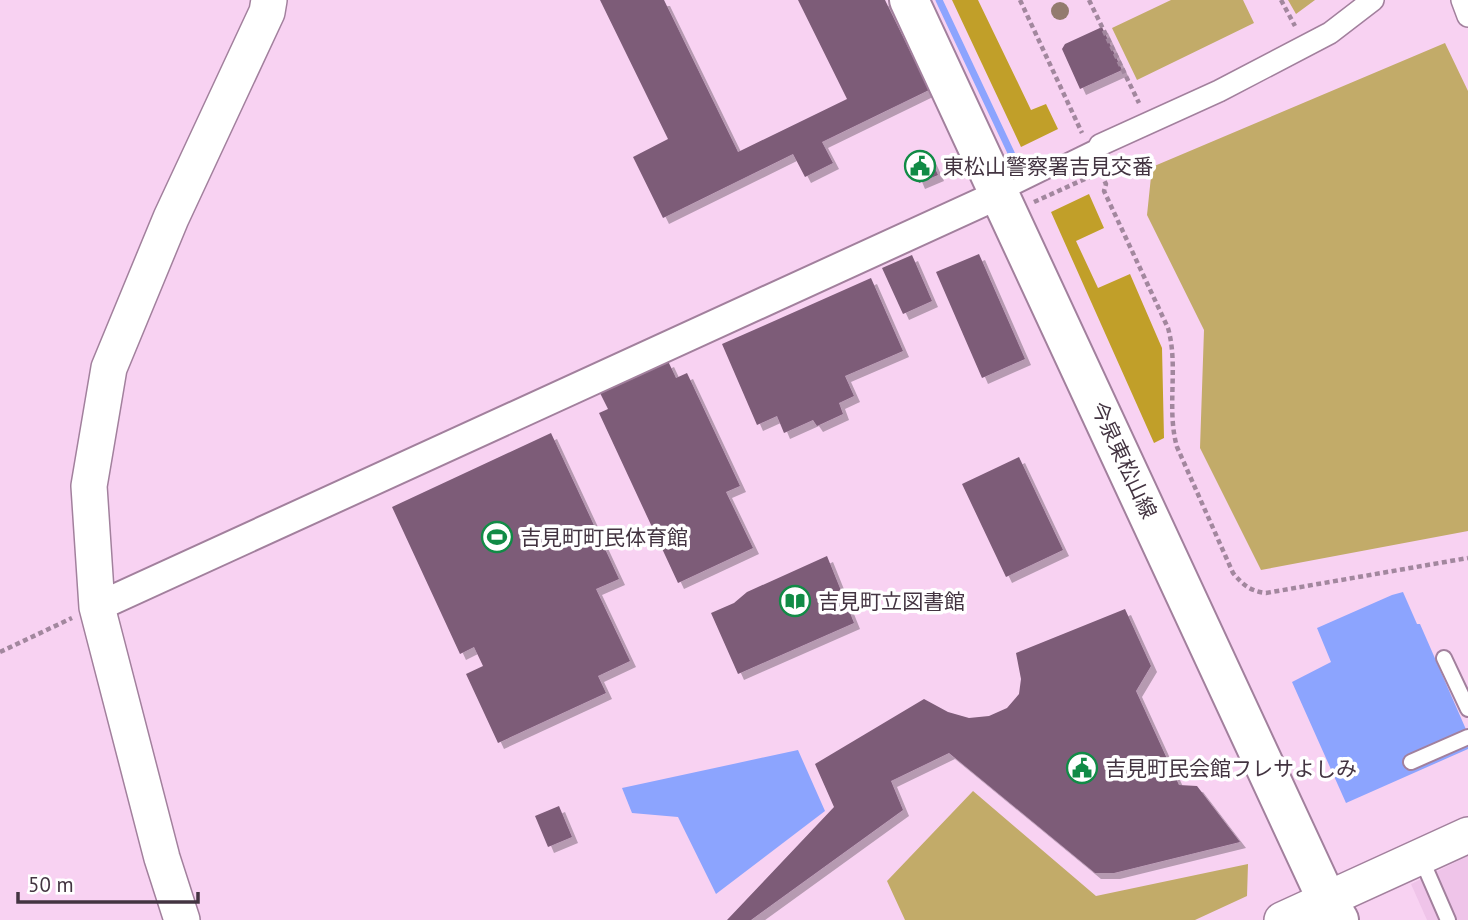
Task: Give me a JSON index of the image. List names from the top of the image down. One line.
{"streets":{"main road":["今泉東松山線"]},"places":{"public building":["東松山警察署吉見交番","吉見町民会館フレサよしみ"],"sports":["吉見町町民体育館"],"library":["吉見町立図書館"]},"scale_bar":"50 m"}
